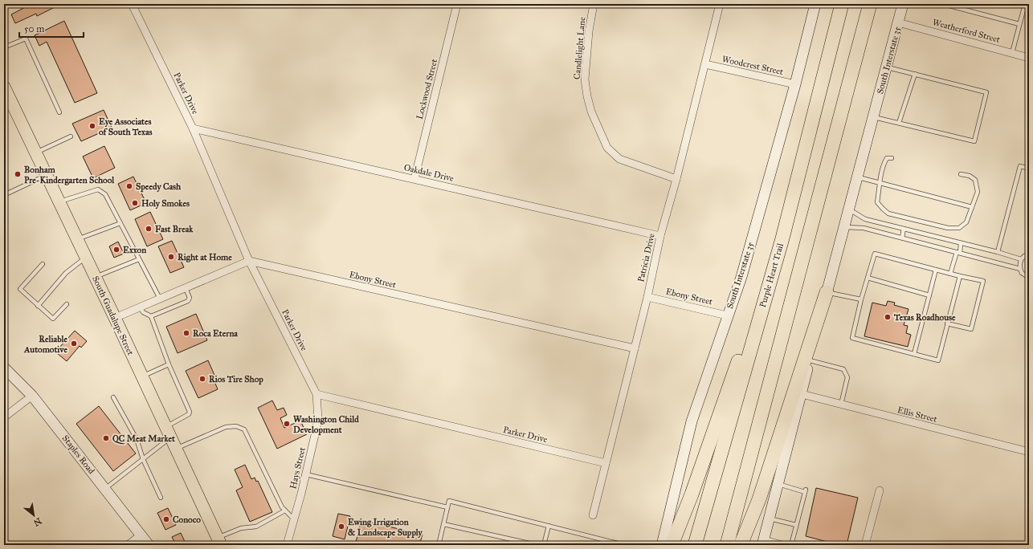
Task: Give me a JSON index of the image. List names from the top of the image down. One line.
{"streets":{"highway":["Purple Heart Trail"],"main road":["South Interstate 35","South Guadalupe Street","Staples Road"],"street":["Weatherford Street","Candlelight Lane","Woodcrest Street","Lockwood Street","Parker Drive","Oakdale Drive","Patricia Drive","Ebony Street","Ellis Street","Hays Street"]},"crossings":[["Weatherford Street","South Interstate 35"],["Candlelight Lane","Patricia Drive"],["South Interstate 35","Woodcrest Street"],["South Interstate 35","Ebony Street"],["South Interstate 35","Ellis Street"],["Woodcrest Street","Patricia Drive"],["Lockwood Street","Oakdale Drive"],["Parker Drive","Oakdale Drive"],["Parker Drive","Patricia Drive"],["Parker Drive","Ebony Street"],["Parker Drive","Hays Street"],["Oakdale Drive","Patricia Drive"],["Patricia Drive","Ebony Street"]],"places":["Eye Associates of South Texas","Bonham Pre-Kindergarten School","Speedy Cash","Holy Smokes","Fast Break","Exxon","Right at Home","Texas Roadhouse","Roca Eterna","Reliable Automotive","Rios Tire Shop","Washington Child Development","QC Meat Market","Conoco","Ewing Irrigation & Landscape Supply"],"scale_bar":"50 m","north":"bottom right"}
